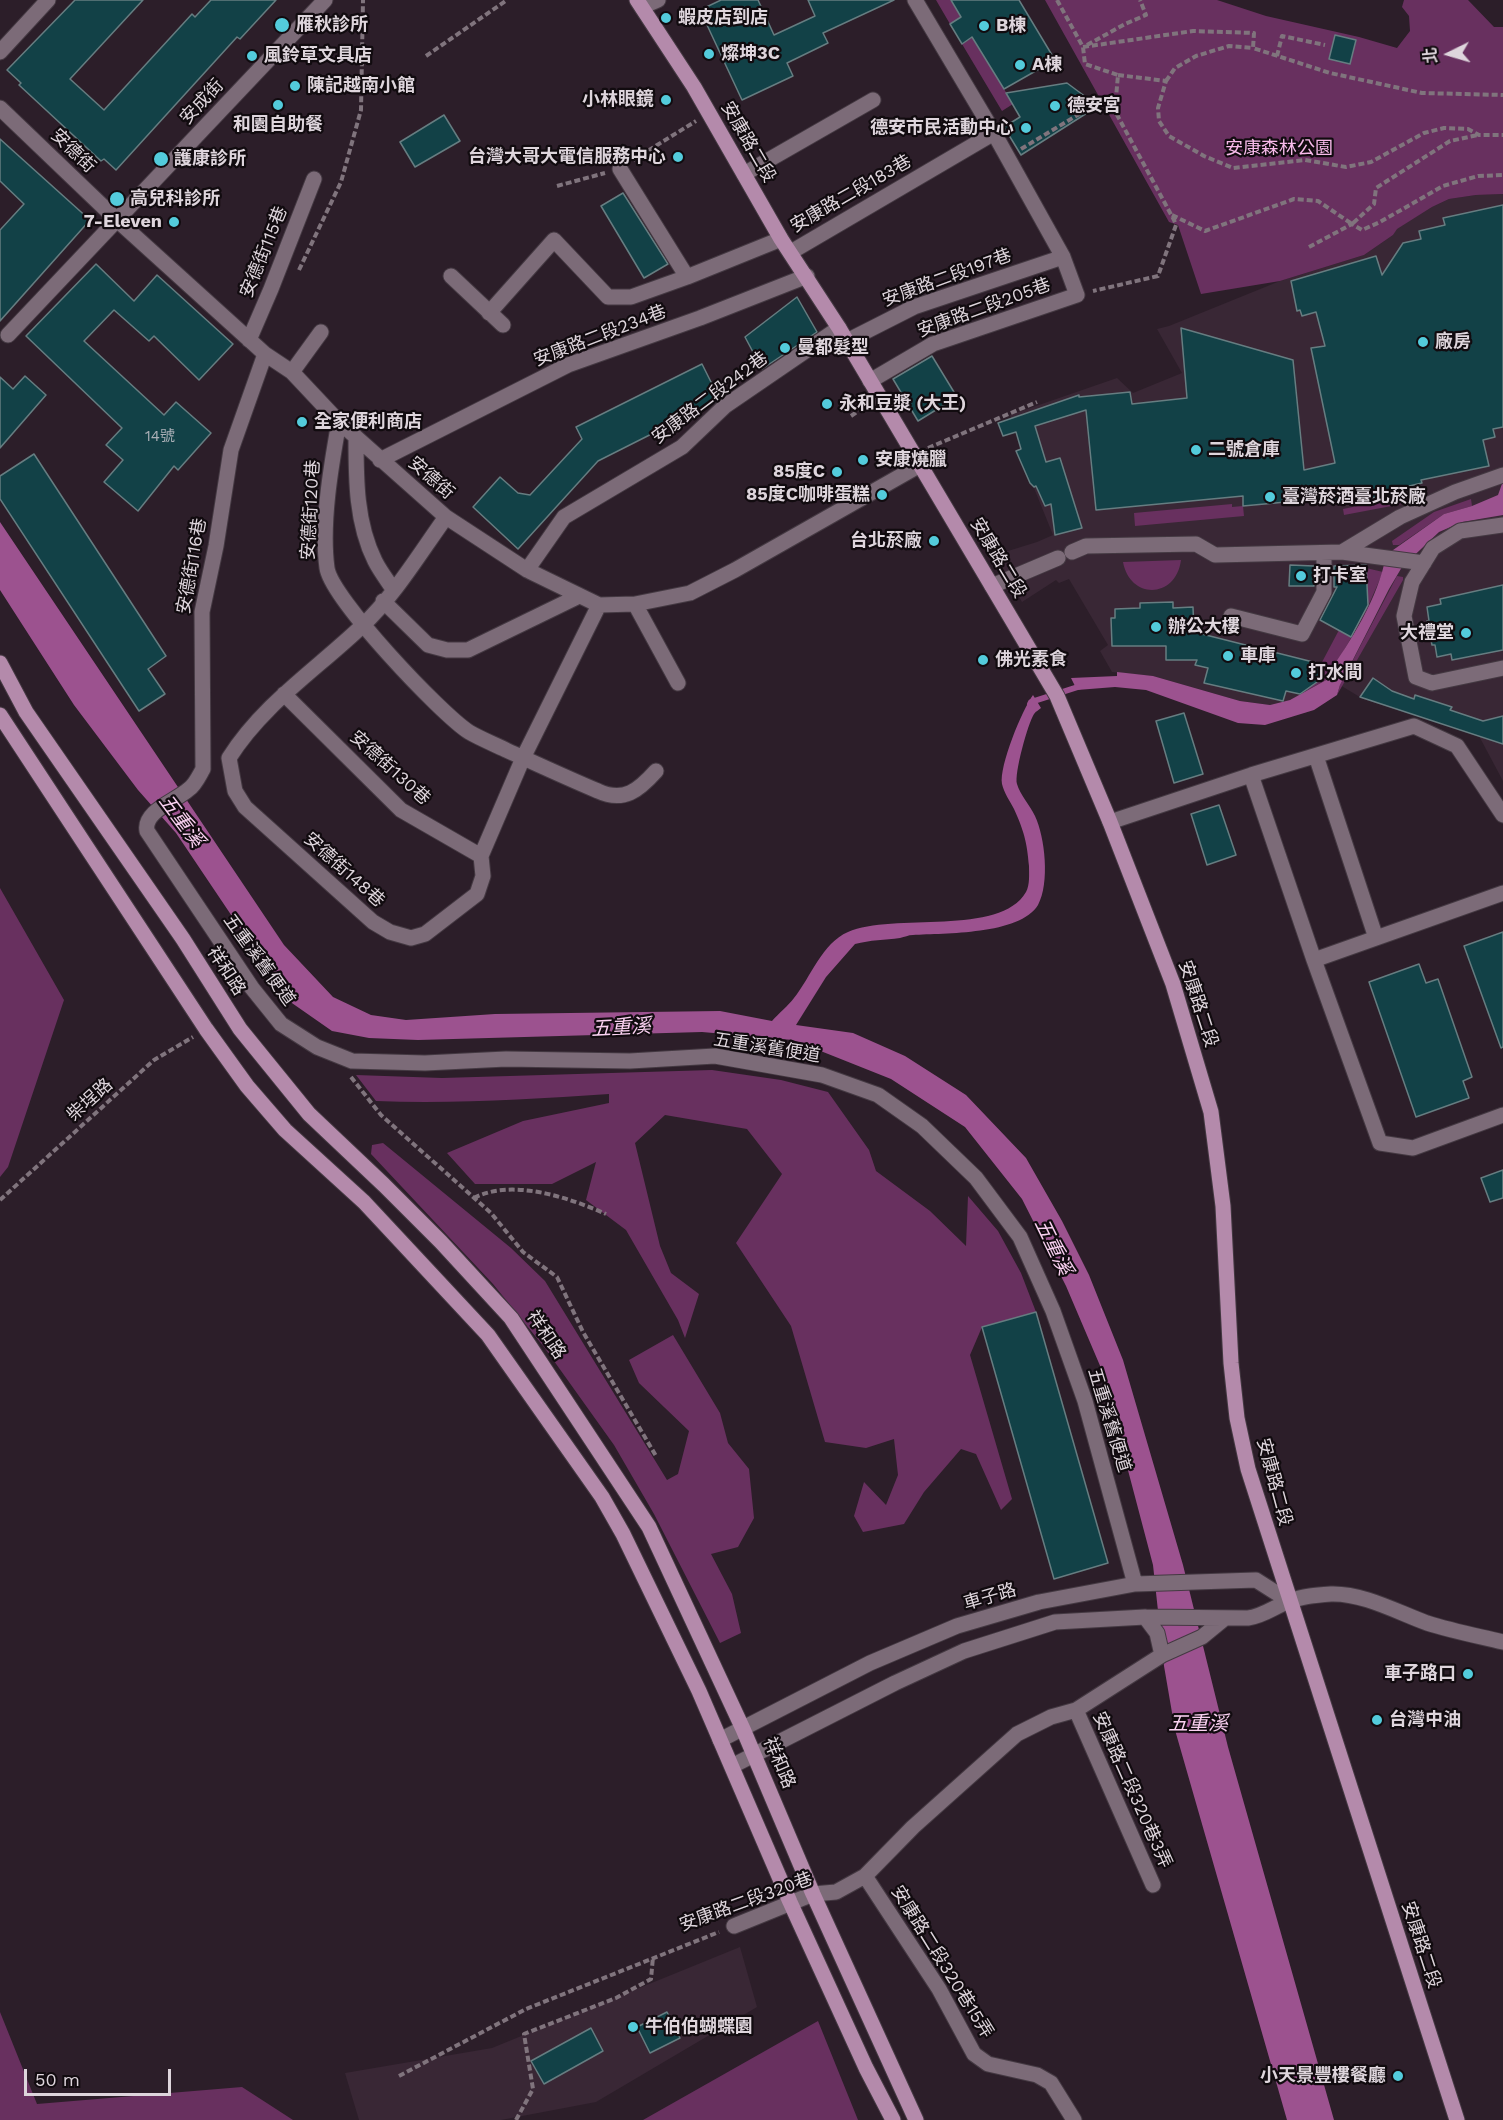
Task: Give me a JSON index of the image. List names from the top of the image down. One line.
{"streets":{"main road":["安康路二段","祥和路"],"street":["安成街","安德街","安康路二段183巷","安德街115巷","安康路二段197巷","安康路二段205巷","安康路二段234巷","安康路二段242巷","安德街120巷","安德街116巷","安德街130巷","安德街148巷","五重溪舊便道","車子路","安康路二段320巷3弄","安康路二段320巷","安康路二段320巷15弄"],"path":["柴埕路"]},"crossings":[["安成街","安德街"],["安康路二段","安德街"],["安康路二段","安康路二段183巷"],["安康路二段","安康路二段197巷"],["安康路二段","安康路二段205巷"],["安康路二段","安康路二段234巷"],["安康路二段","安康路二段242巷"],["安康路二段","車子路"],["安德街","安德街115巷"],["安德街","安康路二段234巷"],["安德街","安康路二段242巷"],["安德街","安德街120巷"],["安德街","安德街116巷"],["安德街","安德街148巷"],["安康路二段197巷","安康路二段205巷"],["安康路二段197巷","安康路二段242巷"],["安德街120巷","安德街148巷"],["安德街116巷","五重溪舊便道"],["安德街130巷","安德街148巷"],["五重溪舊便道","車子路"],["祥和路","車子路"],["祥和路","安康路二段320巷"],["安康路二段320巷3弄","安康路二段320巷"],["安康路二段320巷","安康路二段320巷15弄"]],"water":["五重溪"],"parks":["安康森林公園"],"places":["蝦皮店到店","雁秋診所","B棟","燦坤3C","風鈴草文具店","A棟","陳記越南小館","小林眼鏡","和園自助餐","德安宮","德安市民活動中心","台灣大哥大電信服務中心","護康診所","高兒科診所","7-Eleven","廠房","曼都髮型","永和豆漿 (大王)","全家便利商店","二號倉庫","安康燒臘","85度C","85度C咖啡蛋糕","臺灣菸酒臺北菸廠","台北菸廠","打卡室","辦公大樓","大禮堂","車庫","佛光素食","打水間","車子路口","台灣中油","牛伯伯蝴蝶園","小天景豐樓餐廳"],"house_numbers":["14號"],"scale_bar":"50 m","north":"left"}
